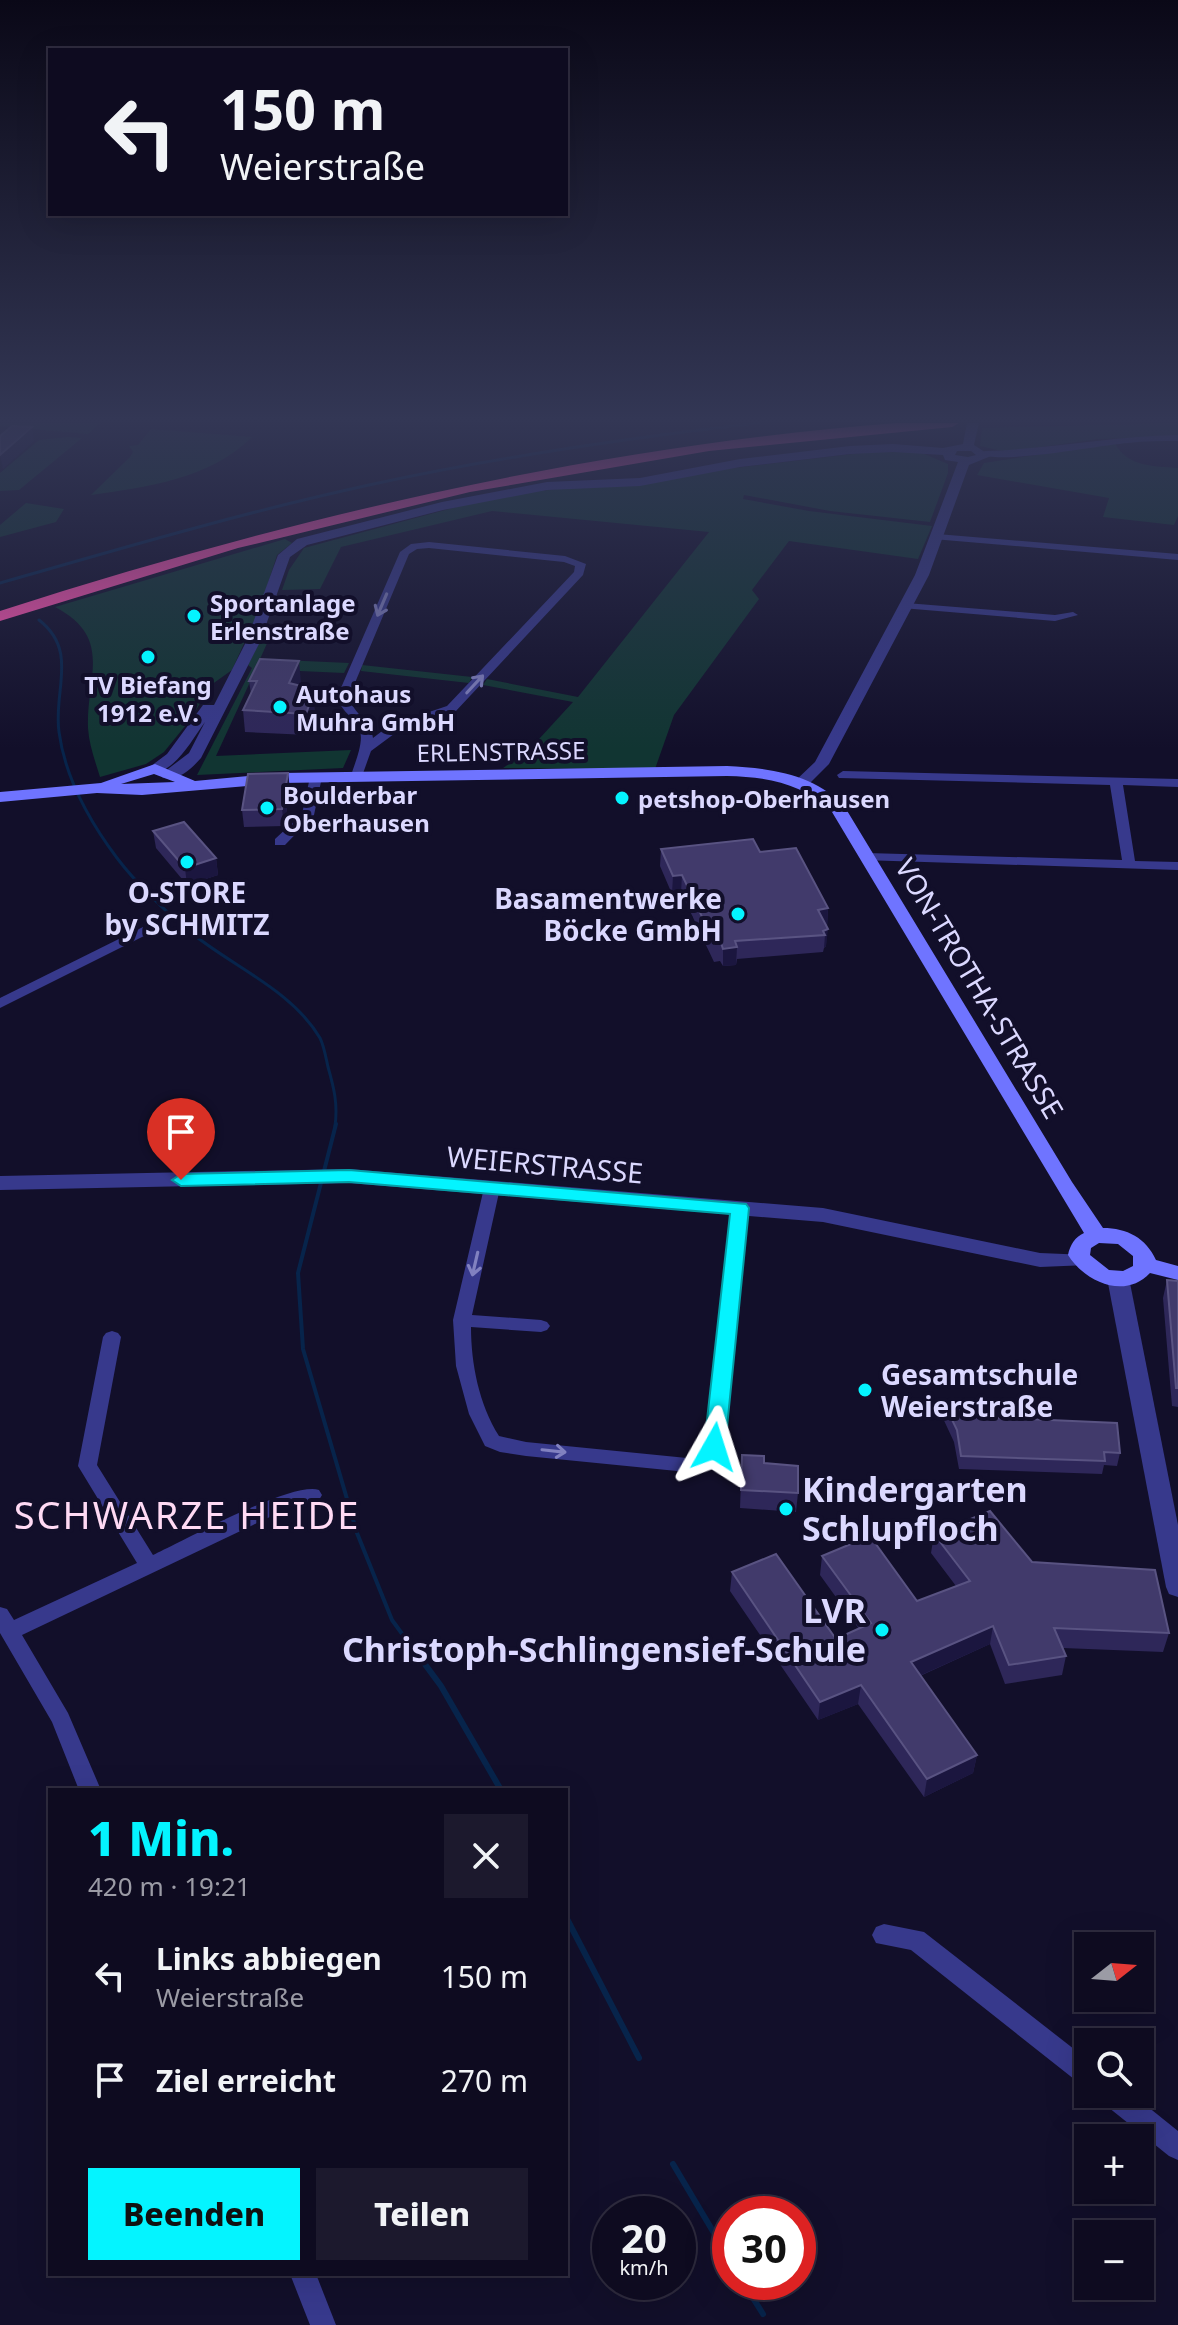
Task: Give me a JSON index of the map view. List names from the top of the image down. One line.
{"streets":{"main road":["ERLENSTRASSE","VON-TROTHA-STRASSE"],"street":["WEIERSTRASSE"]},"crossings":[["ERLENSTRASSE","VON-TROTHA-STRASSE"],["VON-TROTHA-STRASSE","WEIERSTRASSE"]],"districts":["SCHWARZE HEIDE"],"places":["Sportanlage Erlenstraße","TV Biefang 1912 e.V.","Autohaus Muhra GmbH","petshop-Oberhausen","Boulderbar Oberhausen","O-STORE by SCHMITZ","Basamentwerke Böcke GmbH","Gesamtschule Weierstraße","Kindergarten Schlupfloch","LVR Christoph-Schlingensief-Schule"],"north":"right","page":{"turn":["150 m","Weierstraße"],"heading":["1 Min.","420 m · 19:21"],"list":[{"name":"Links abbiegen","note":"Weierstraße","value":"150 m"},{"name":"Ziel erreicht","value":"270 m"}],"map_buttons":["+","−"],"buttons":["Beenden","Teilen"],"speed":"20 km/h","limit":"30"}}
